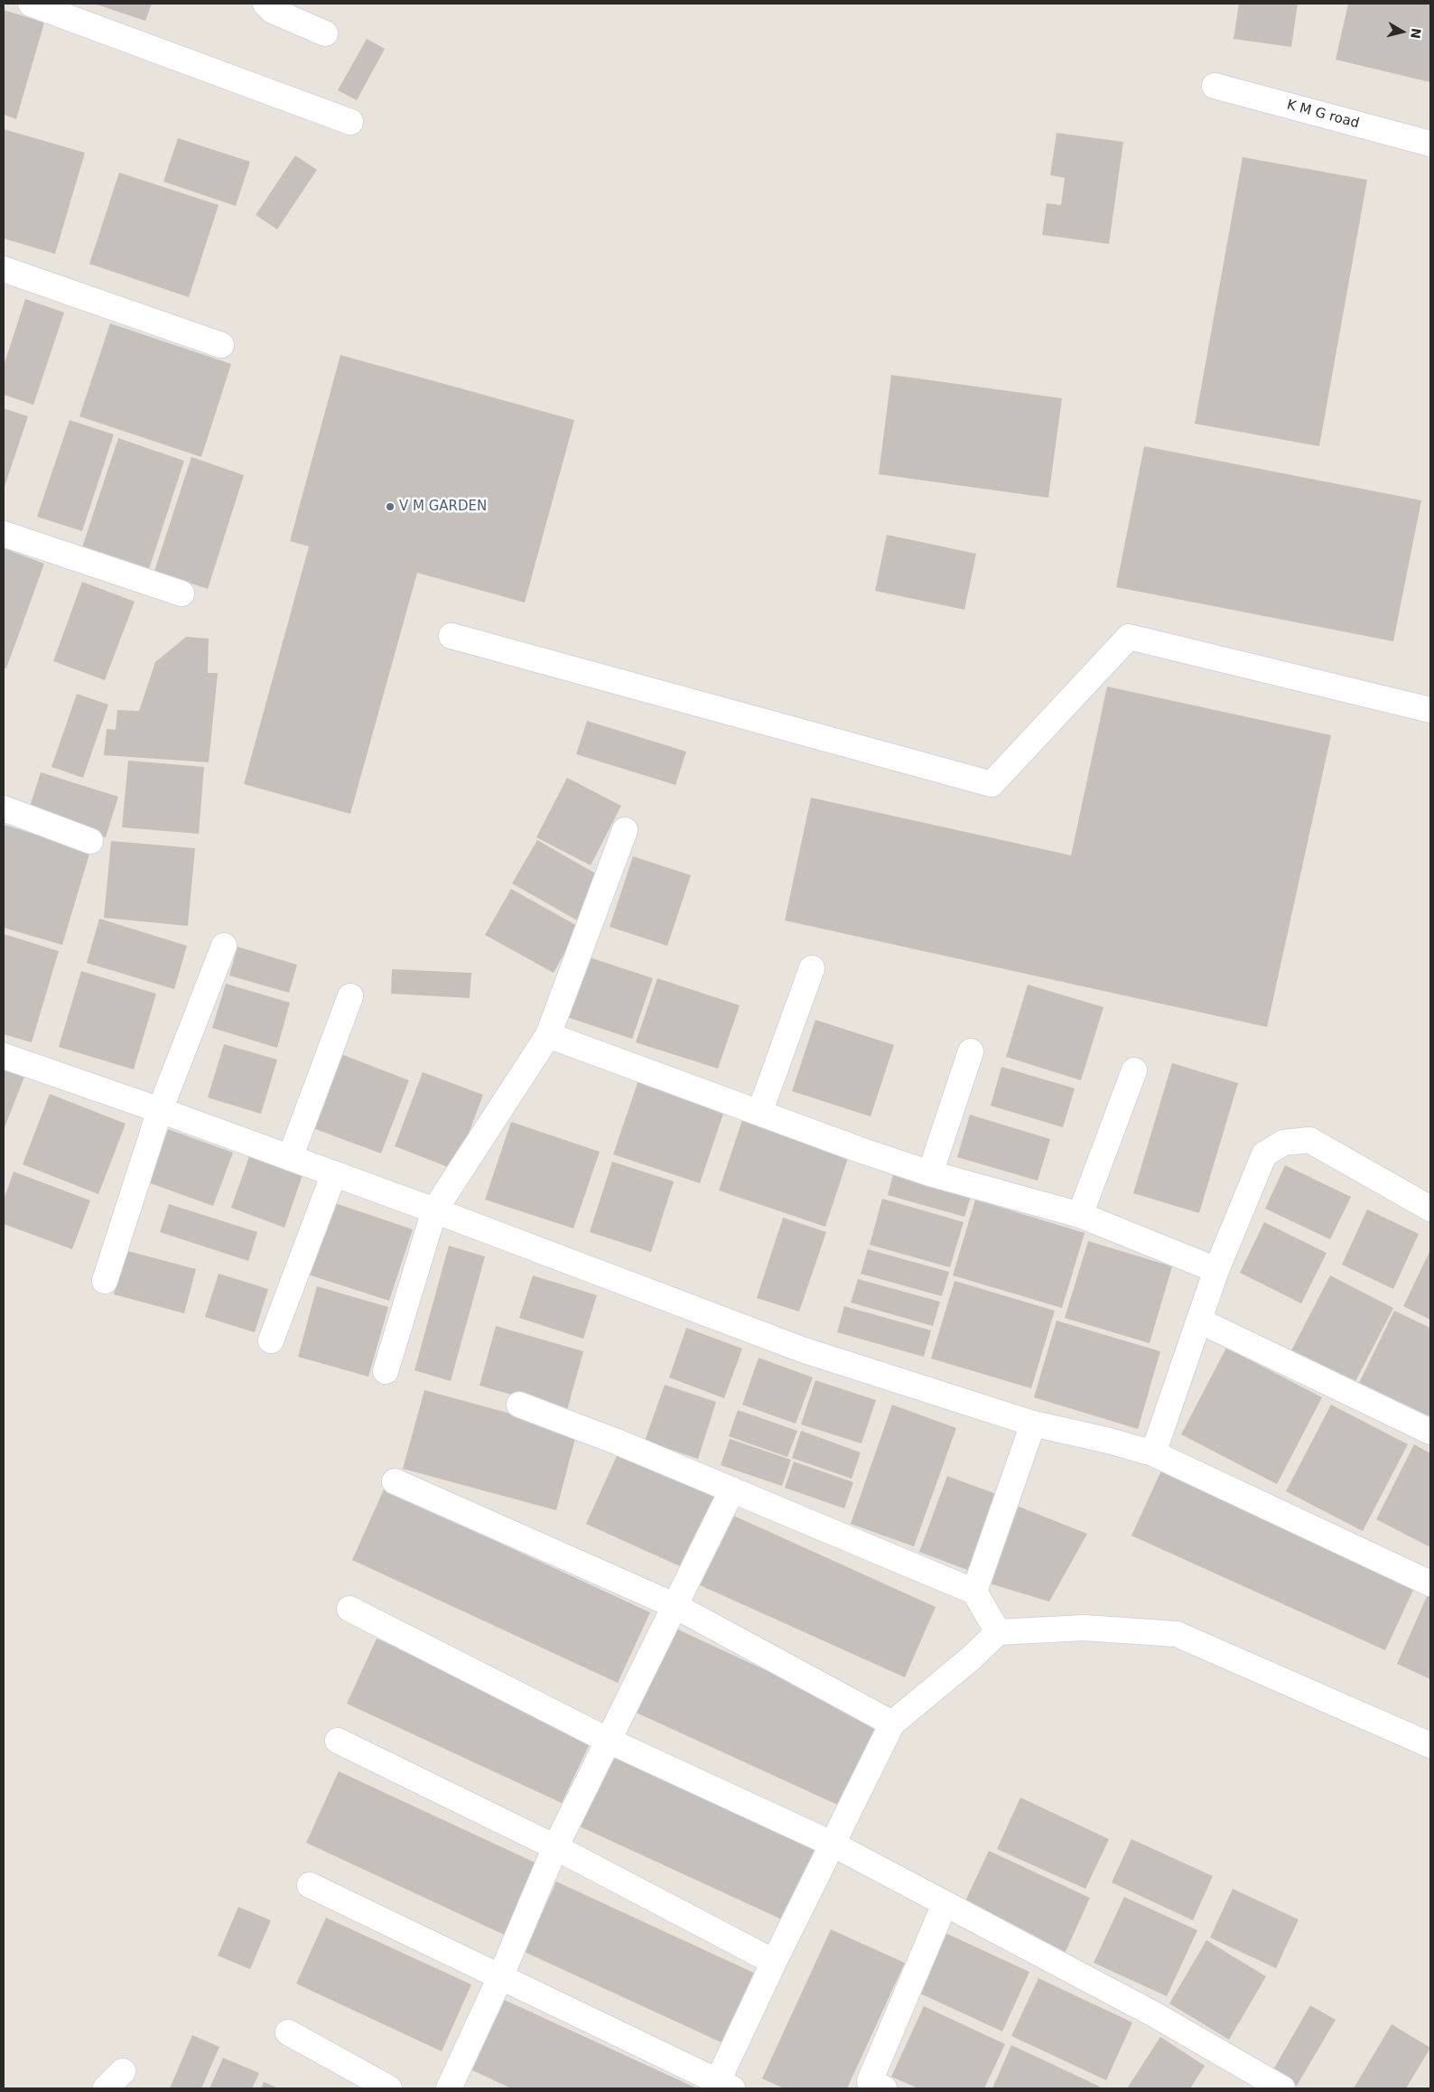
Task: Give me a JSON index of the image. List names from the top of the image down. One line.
{"streets":{"street":["K M G road"]},"places":["V M GARDEN"],"north":"right"}
